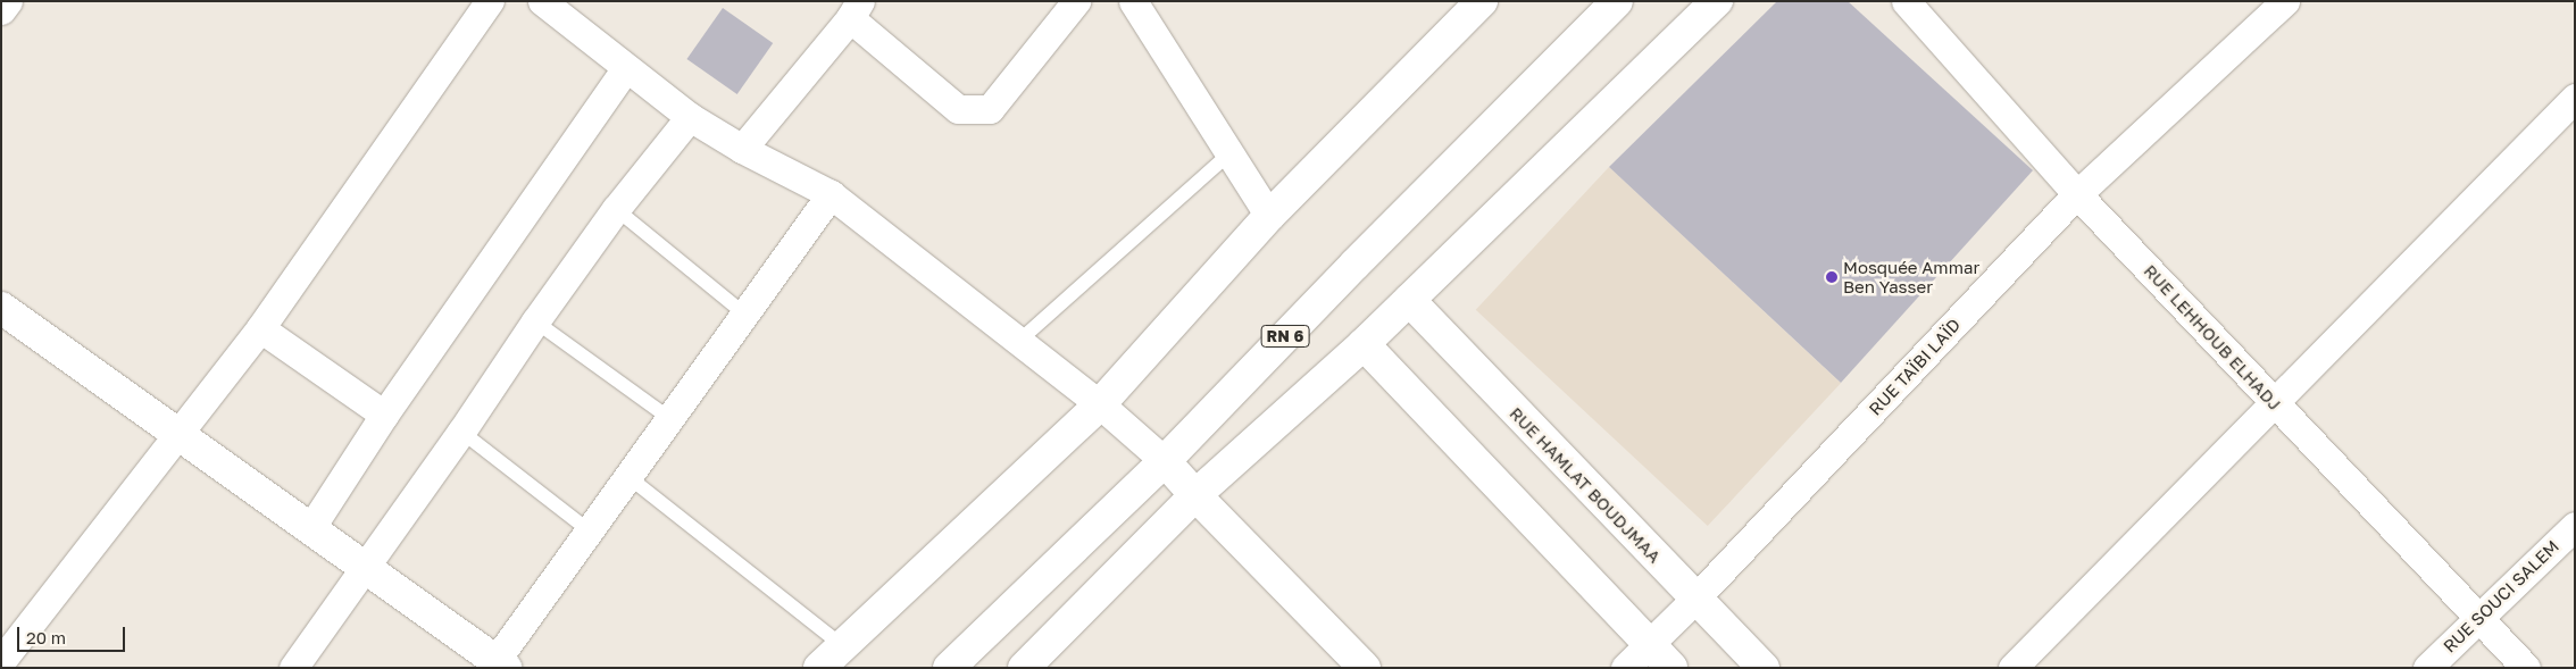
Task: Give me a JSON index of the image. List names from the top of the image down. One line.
{"streets":{"street":["RN 6","RUE LEHHOUB ELHADJ","RUE TAÏBI LAÏD","RUE HAMLAT BOUDJMAA","RUE SOUCI SALEM"]},"crossings":[["RUE LEHHOUB ELHADJ","RUE TAÏBI LAÏD"],["RUE LEHHOUB ELHADJ","RUE SOUCI SALEM"],["RUE TAÏBI LAÏD","RUE HAMLAT BOUDJMAA"]],"places":["Mosquée Ammar Ben Yasser"],"scale_bar":"20 m"}
